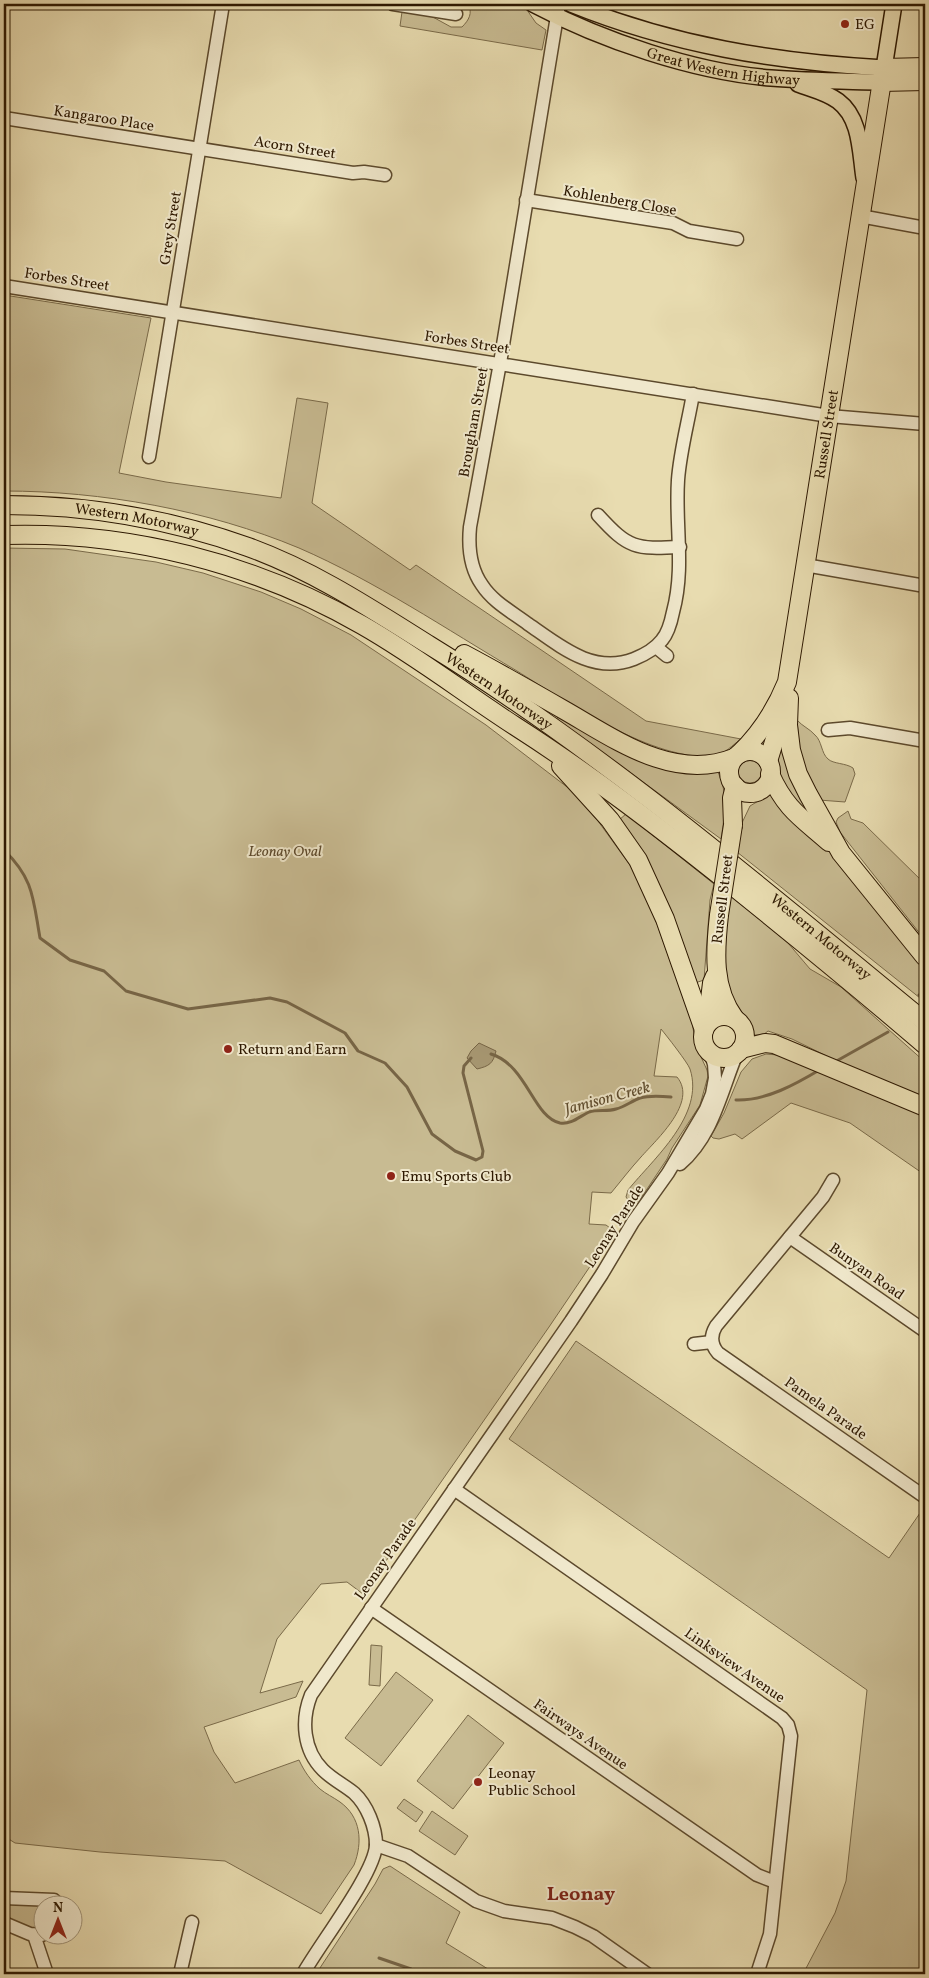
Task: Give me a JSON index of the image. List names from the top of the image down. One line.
{"streets":{"highway":["Great Western Highway","Russell Street","Western Motorway"],"street":["Kangaroo Place","Acorn Street","Kohlenberg Close","Grey Street","Forbes Street","Brougham Street","Leonay Parade","Bunyan Road","Pamela Parade","Linksview Avenue","Fairways Avenue"]},"crossings":[["Great Western Highway","Brougham Street"],["Great Western Highway","Russell Street"],["Kangaroo Place","Acorn Street"],["Kangaroo Place","Grey Street"],["Acorn Street","Grey Street"],["Kohlenberg Close","Brougham Street"],["Grey Street","Forbes Street"],["Forbes Street","Brougham Street"],["Forbes Street","Russell Street"],["Russell Street","Leonay Parade"],["Leonay Parade","Linksview Avenue"],["Leonay Parade","Fairways Avenue"],["Linksview Avenue","Fairways Avenue"]],"districts":["Leonay"],"water":["Jamison Creek"],"parks":["Leonay Oval"],"places":["EG","Return and Earn","Emu Sports Club","Leonay Public School"],"north":"top"}
